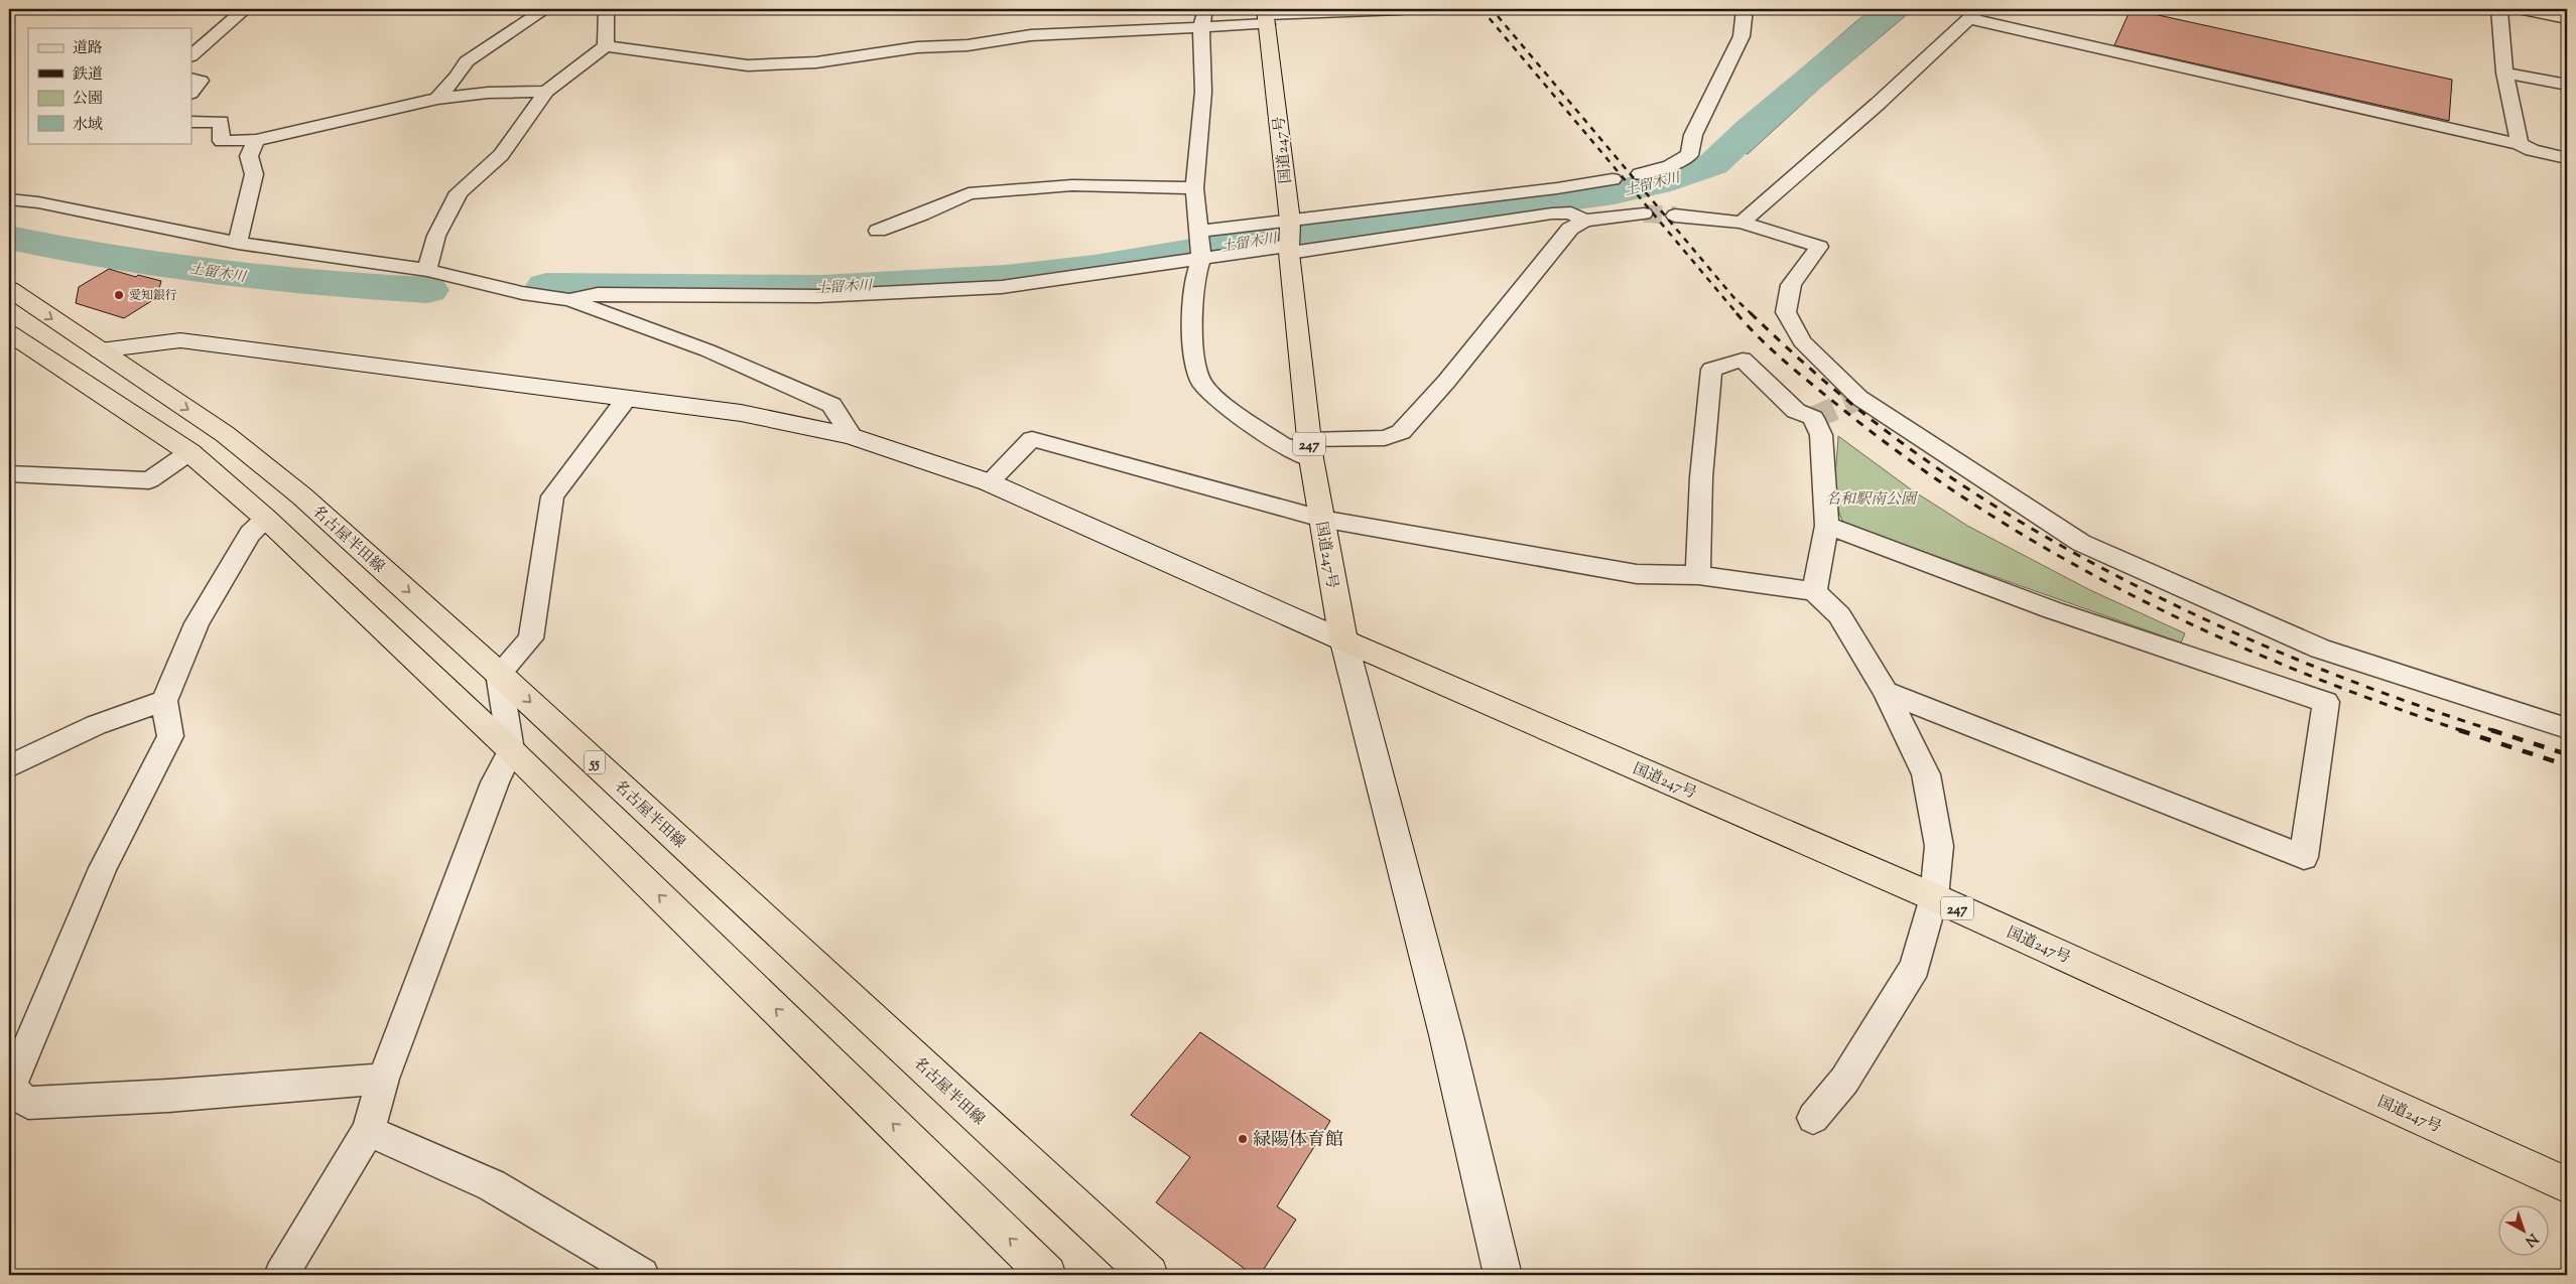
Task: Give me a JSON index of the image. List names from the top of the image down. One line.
{"streets":{"main road":["国道247号","247","名古屋半田線","55"]},"water":["土留木川"],"parks":["名和駅南公園"],"places":["愛知銀行","緑陽体育館"],"legend":["道路","鉄道","公園","水域"],"north":"bottom right"}
